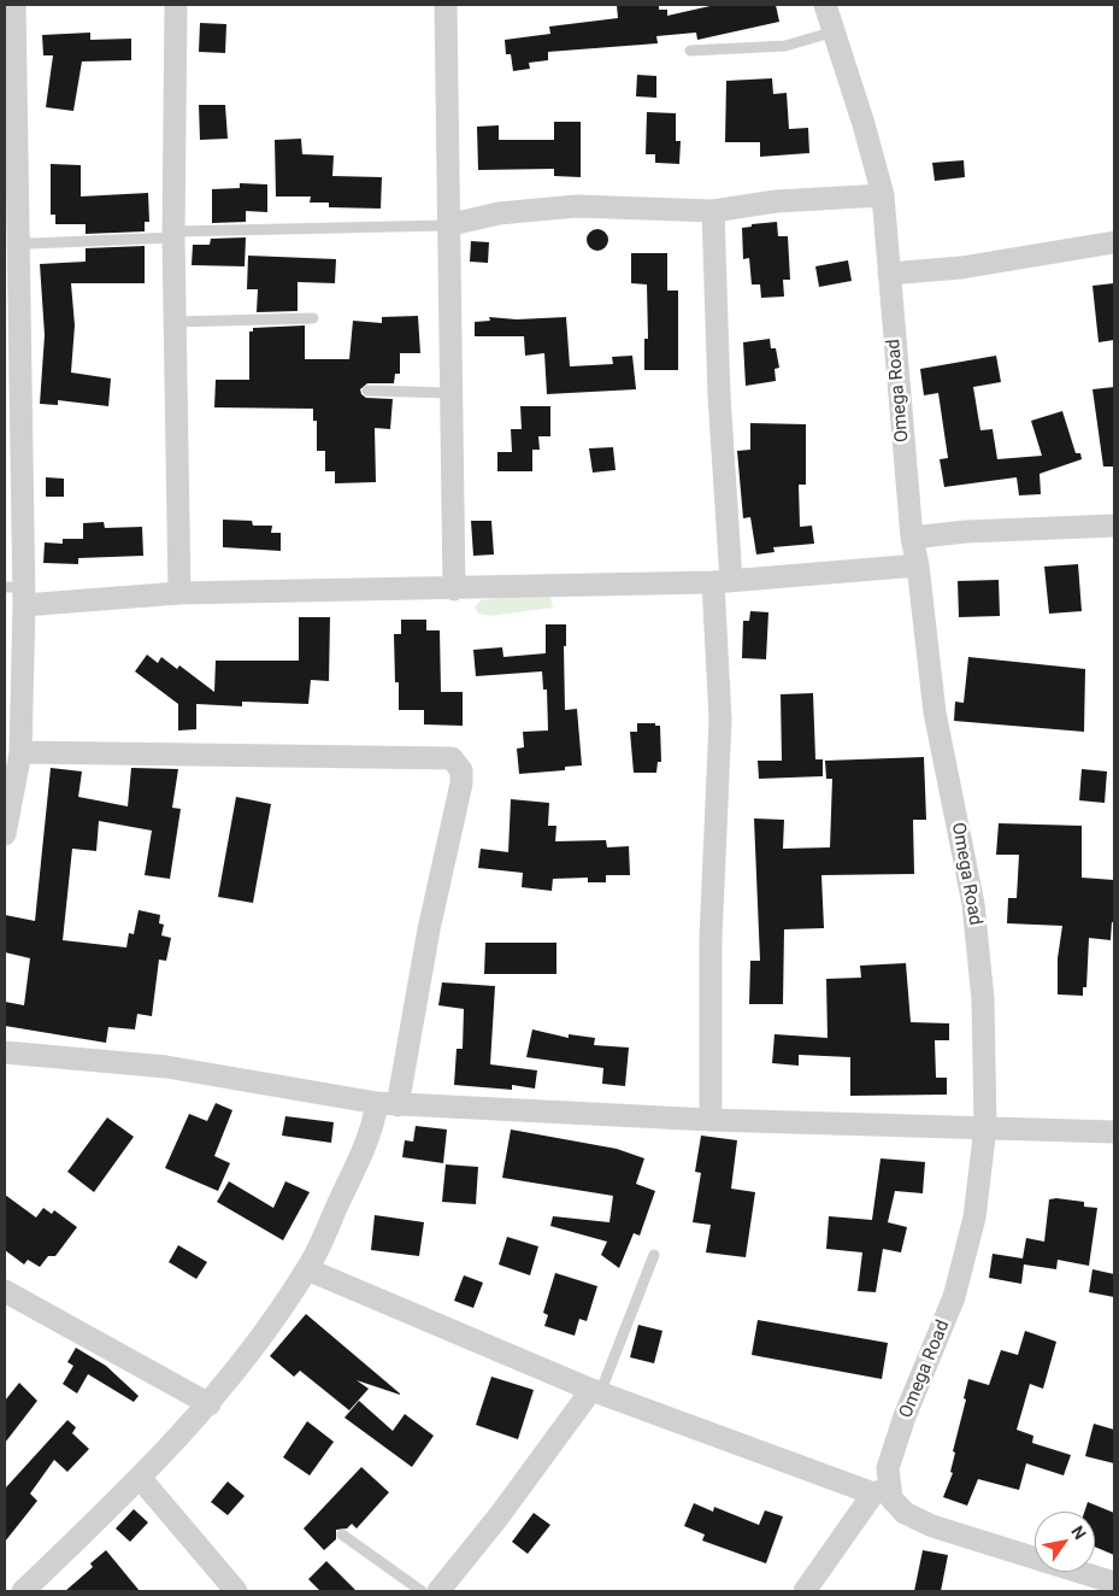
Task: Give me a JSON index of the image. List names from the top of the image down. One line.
{"streets":{"street":["Omega Road"]},"north":"top right"}
